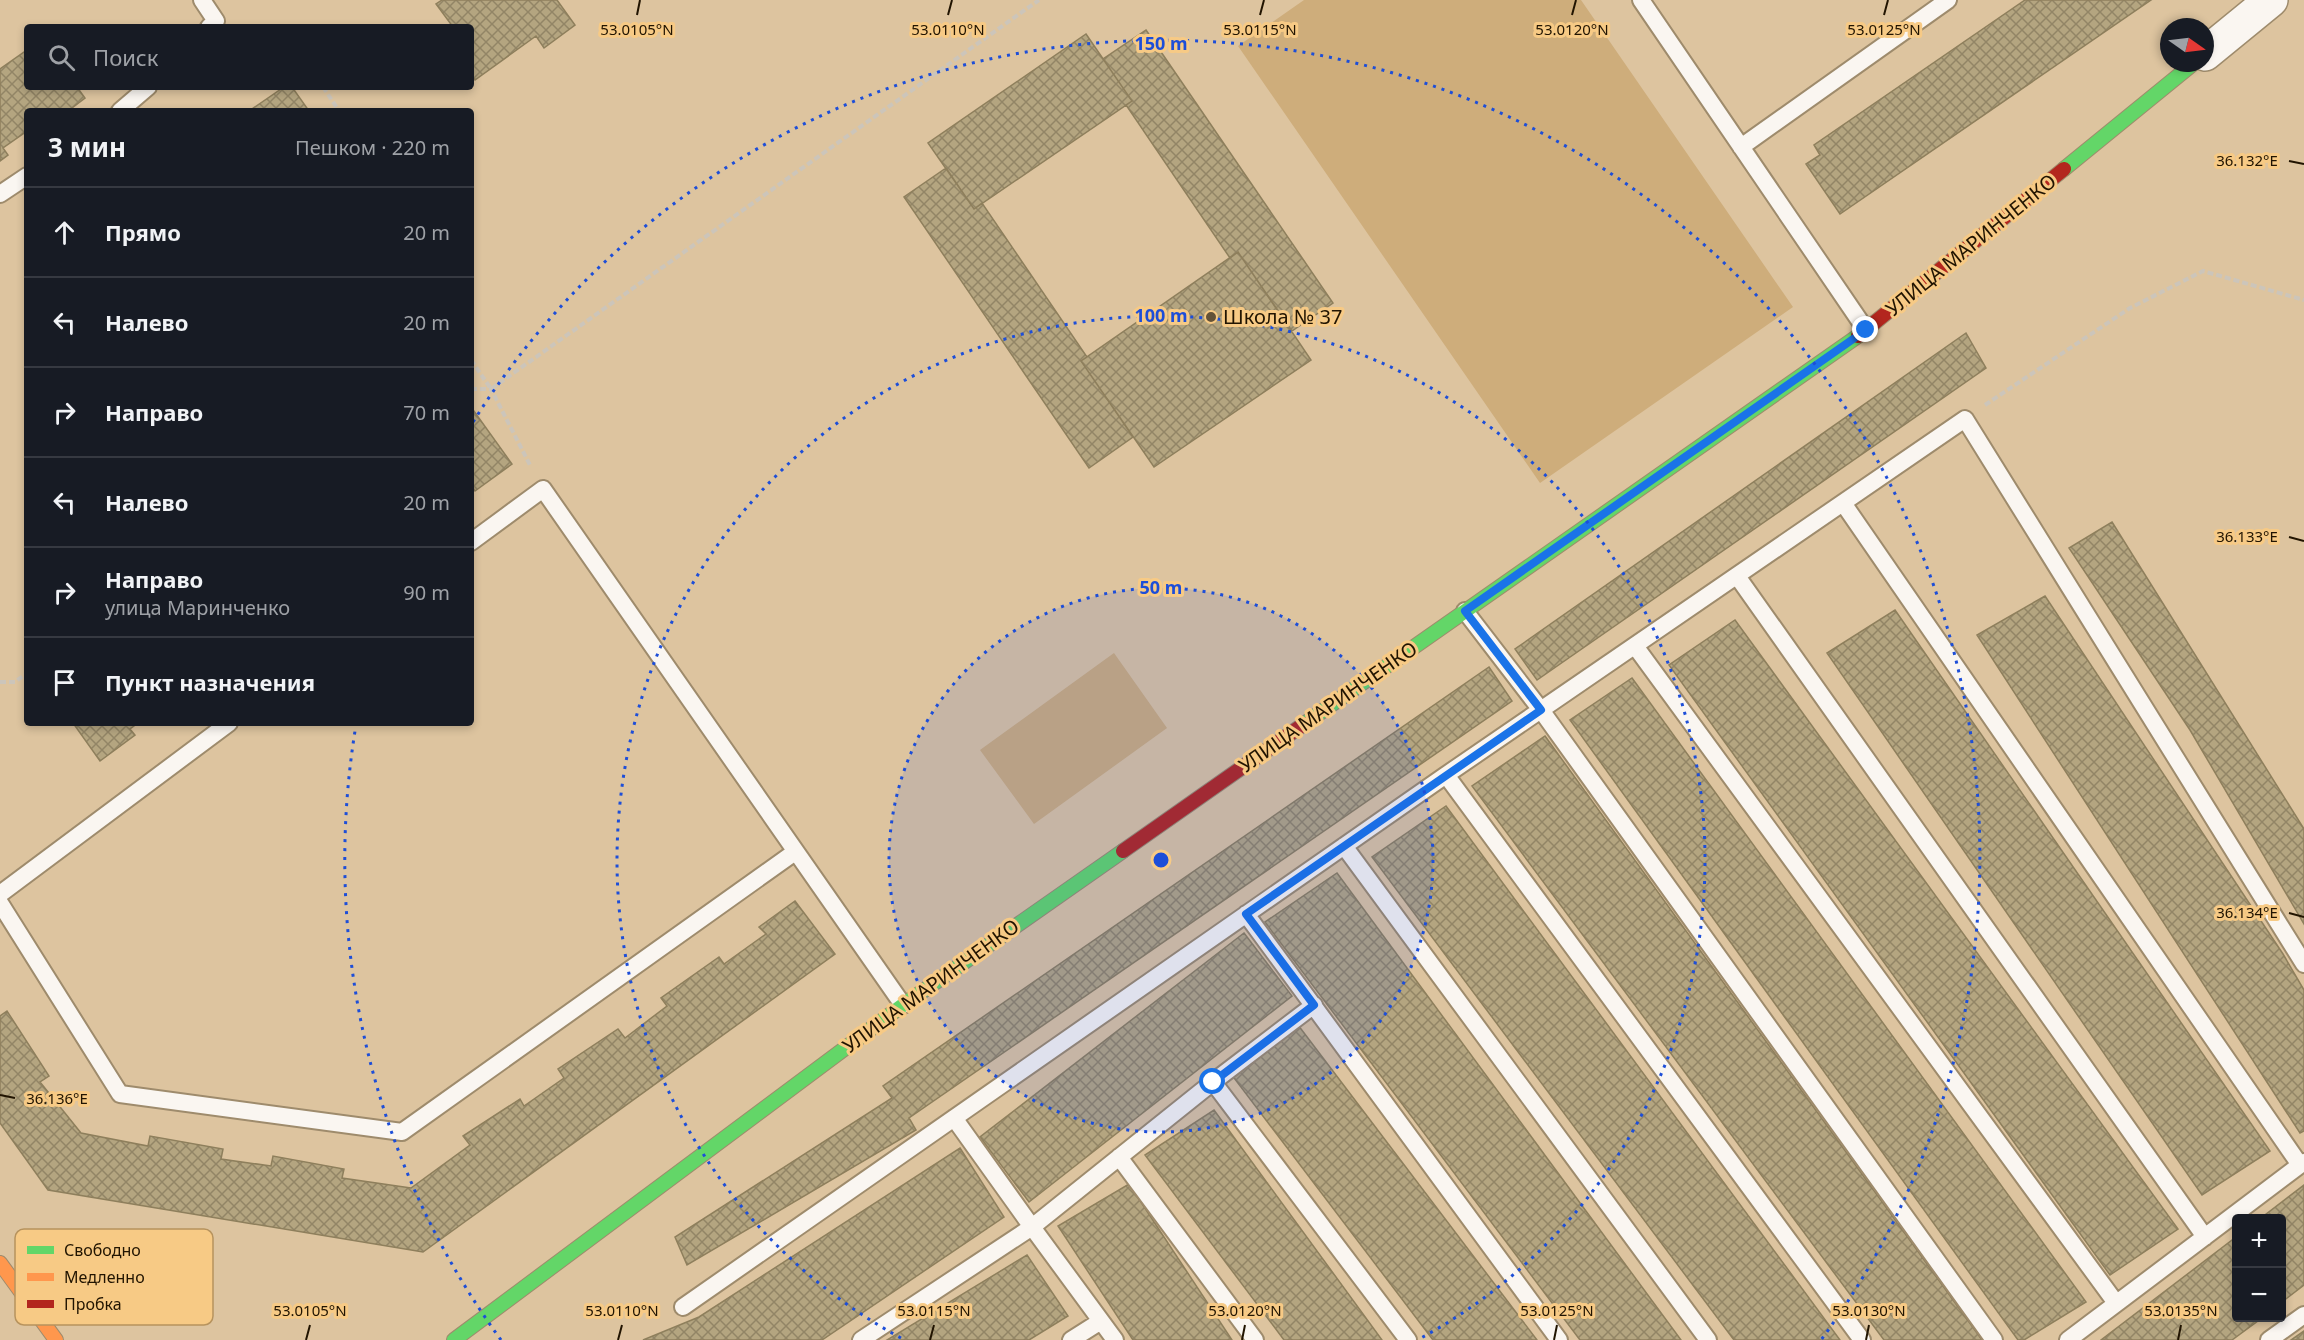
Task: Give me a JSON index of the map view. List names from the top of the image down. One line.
{"streets":{"street":["УЛИЦА МАРИНЧЕНКО"]},"places":["Школа № 37"],"legend":["Свободно","Медленно","Пробка"],"north":"right","page":{"search":"Поиск","heading":["3 мин","Пешком · 220 m"],"list":[["Прямо","20 m"],["Налево","20 m"],["Направо","70 m"],["Налево","20 m"],["Направо","улица Маринченко","90 m"],"Пункт назначения"],"map_buttons":["+","−"]},"coordinates":["53.0105°N","53.0110°N","53.0115°N","53.0120°N","53.0125°N","36.132°E","36.133°E","36.134°E","36.136°E","53.0130°N","53.0135°N"],"rings":["150 m","100 m","50 m"]}
